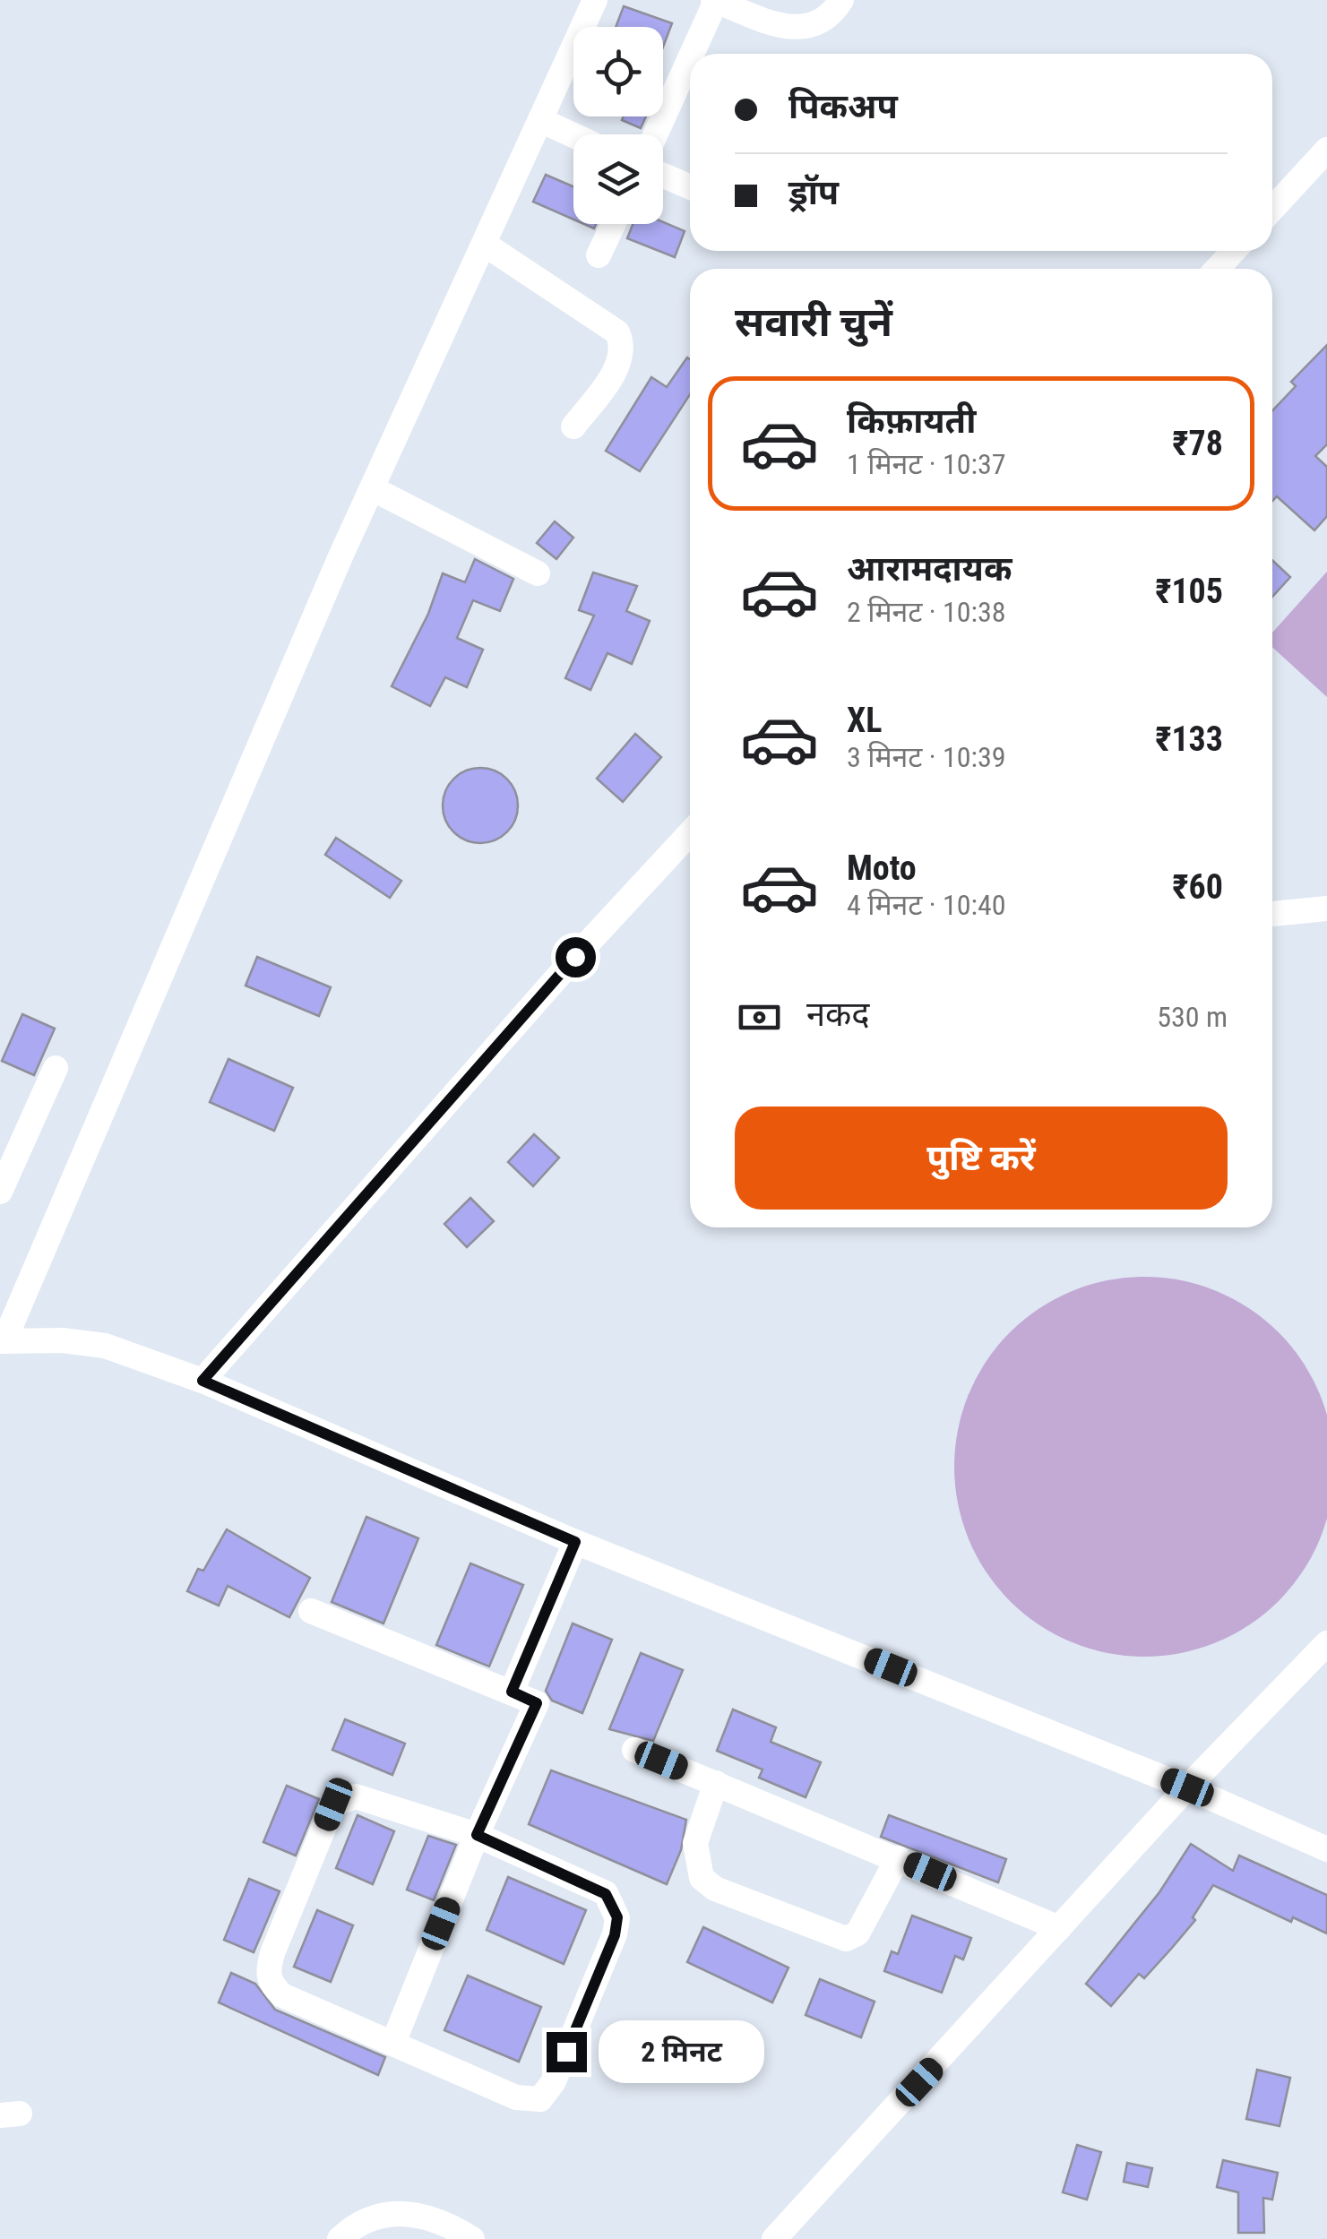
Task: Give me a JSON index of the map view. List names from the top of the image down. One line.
{"page":{"banner":["पिकअप","ड्रॉप"],"heading":"सवारी चुनें","list":[{"name":"किफ़ायती","note":"1 मिनट · 10:37","value":"₹78"},{"name":"आरामदायक","note":"2 मिनट · 10:38","value":"₹105"},{"name":"XL","note":"3 मिनट · 10:39","value":"₹133"},{"name":"Moto","note":"4 मिनट · 10:40","value":"₹60"}],"pay":["नकद","530 m"],"buttons":"पुष्टि करें","bubble":"2 मिनट"}}
